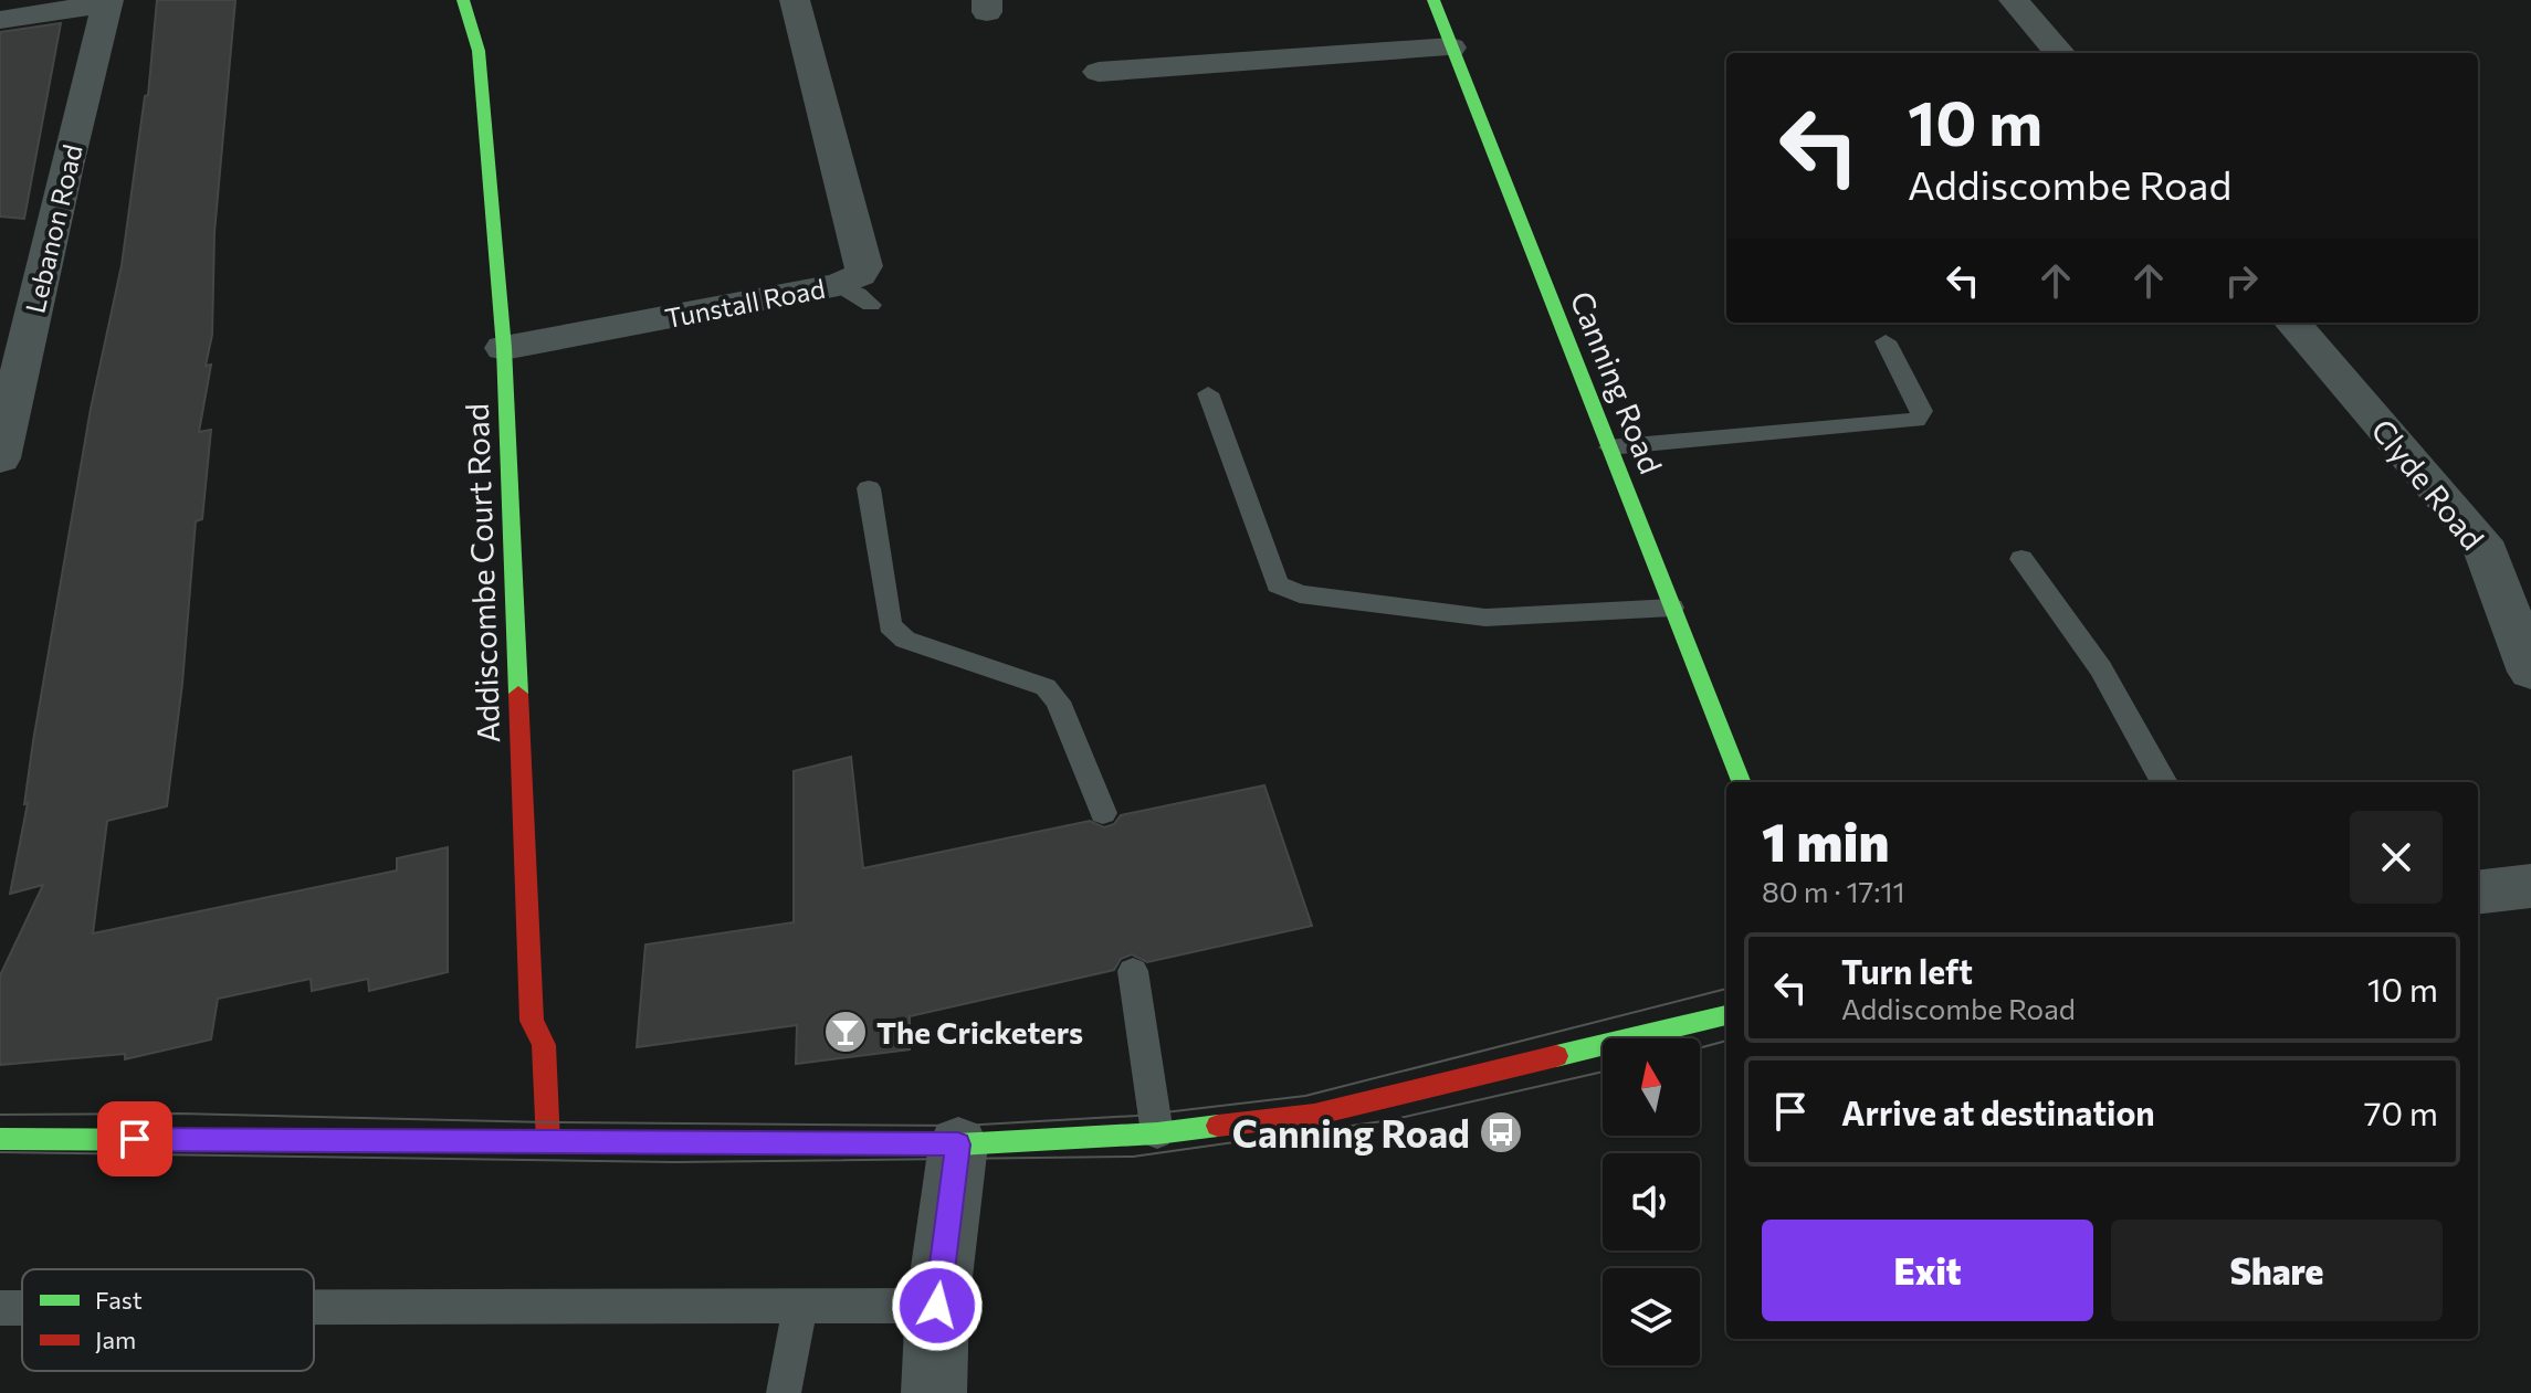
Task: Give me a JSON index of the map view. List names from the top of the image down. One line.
{"streets":{"street":["Lebanon Road","Tunstall Road","Canning Road","Clyde Road","Addiscombe Court Road"]},"crossings":[["Tunstall Road","Addiscombe Court Road"]],"places":{"bar":["The Cricketers"],"bus stop":["Canning Road"]},"legend":["Fast","Jam"],"north":"top","page":{"turn":["10 m","Addiscombe Road"],"heading":["1 min","80 m · 17:11"],"list":[{"name":"Turn left","note":"Addiscombe Road","value":"10 m"},{"name":"Arrive at destination","value":"70 m"}],"buttons":["Exit","Share"]}}
